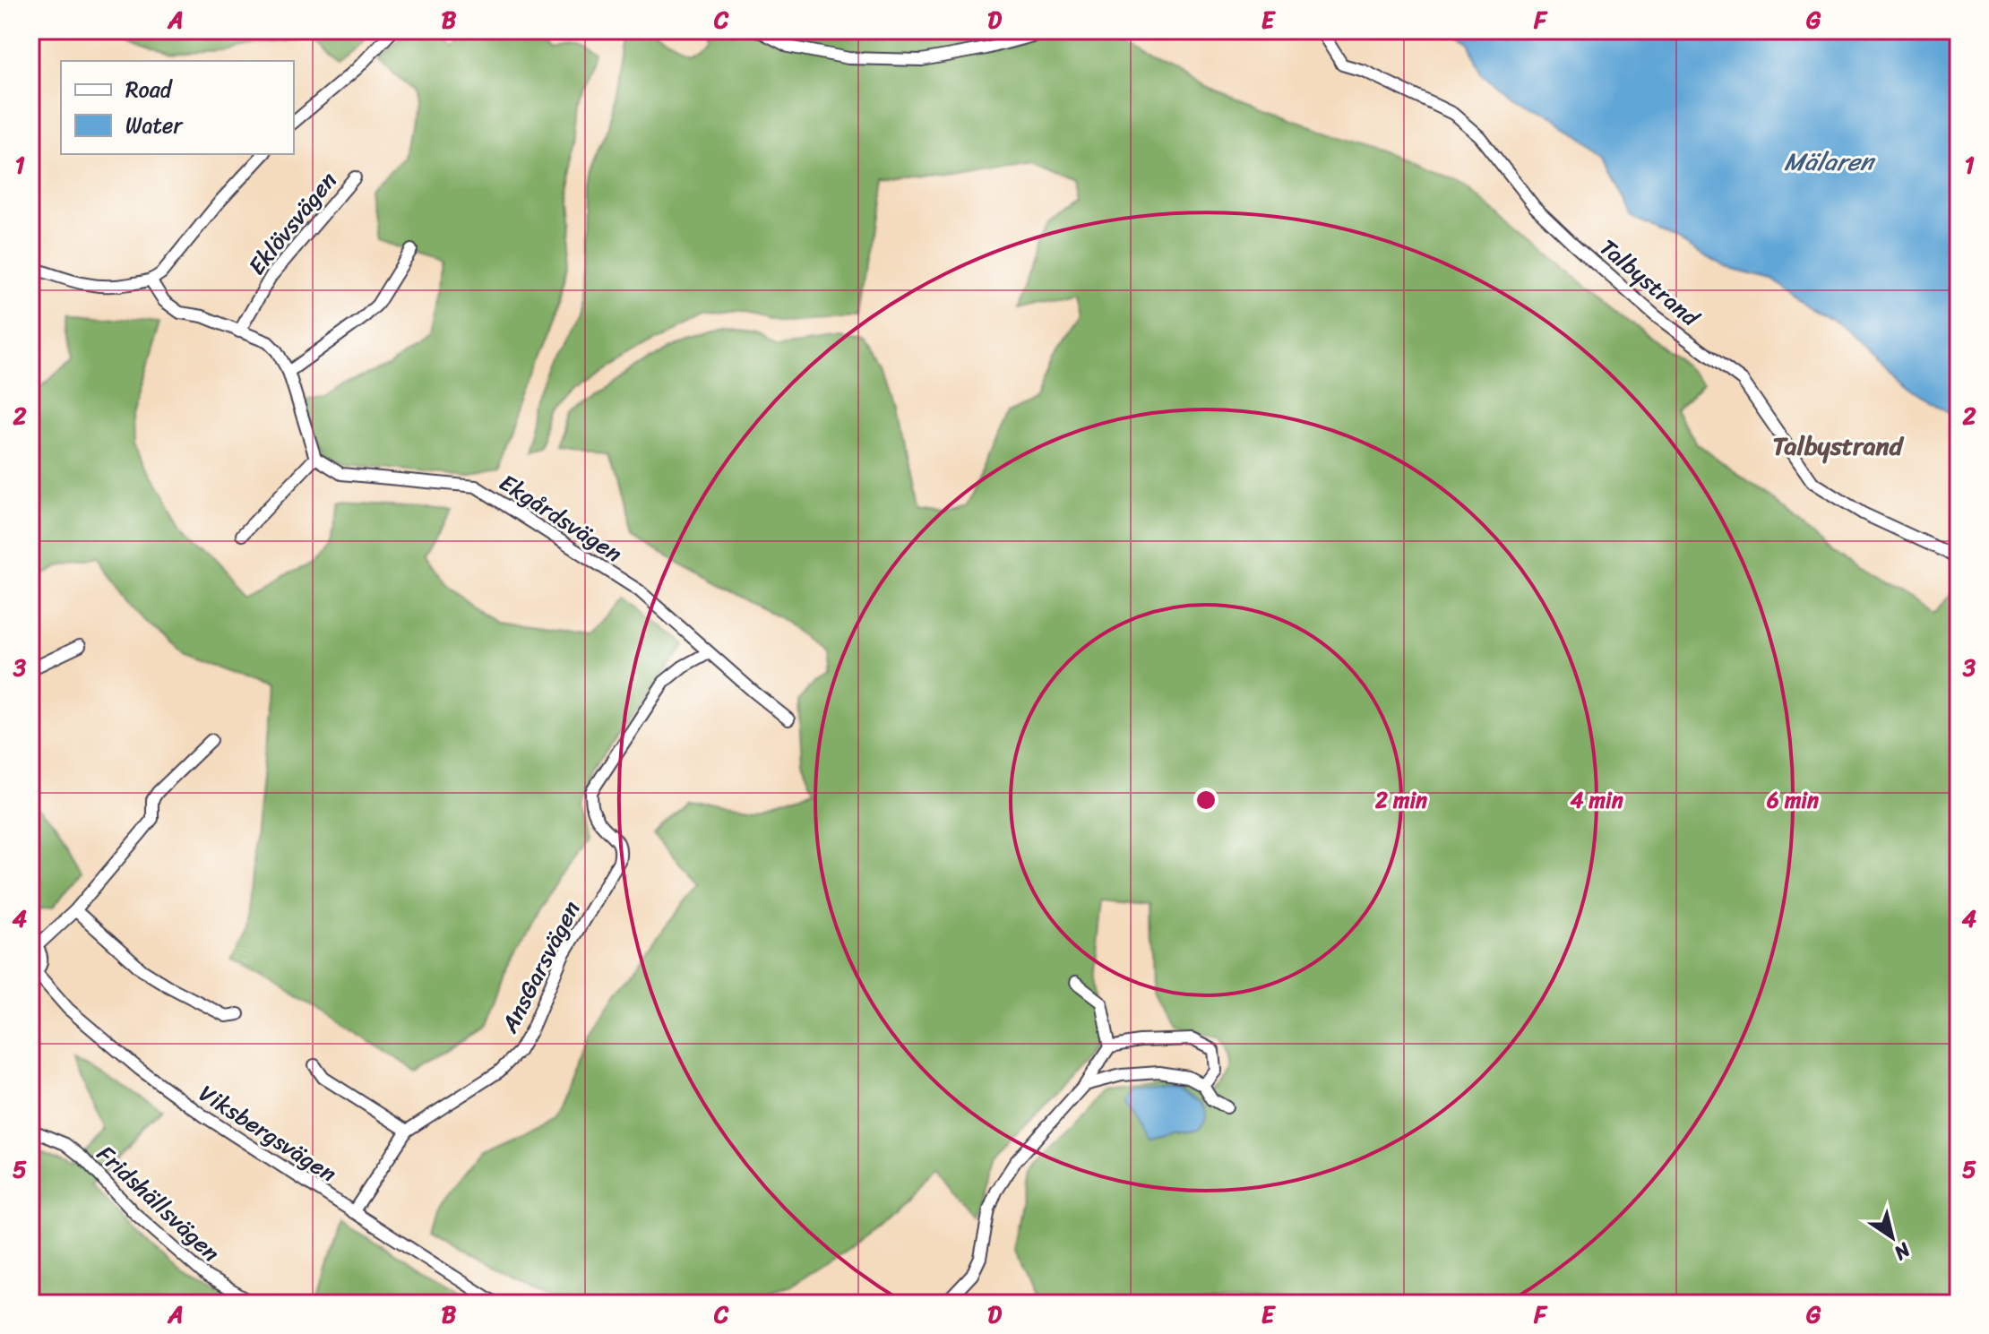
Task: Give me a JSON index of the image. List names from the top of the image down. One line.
{"streets":{"street":["Eklövsvägen","Talbystrand","Ekgårdsvägen","AnsGarsvägen","Viksbergsvägen","Fridshällsvägen"]},"crossings":[["Ekgårdsvägen","AnsGarsvägen"],["AnsGarsvägen","Viksbergsvägen"]],"districts":["Talbystrand"],"water":["Mälaren"],"legend":["Road","Water"],"north":"bottom right","grid":{"columns":["A","B","C","D","E","F","G"],"rows":["1","2","3","4","5"]},"rings":["2 min","4 min","6 min"]}
